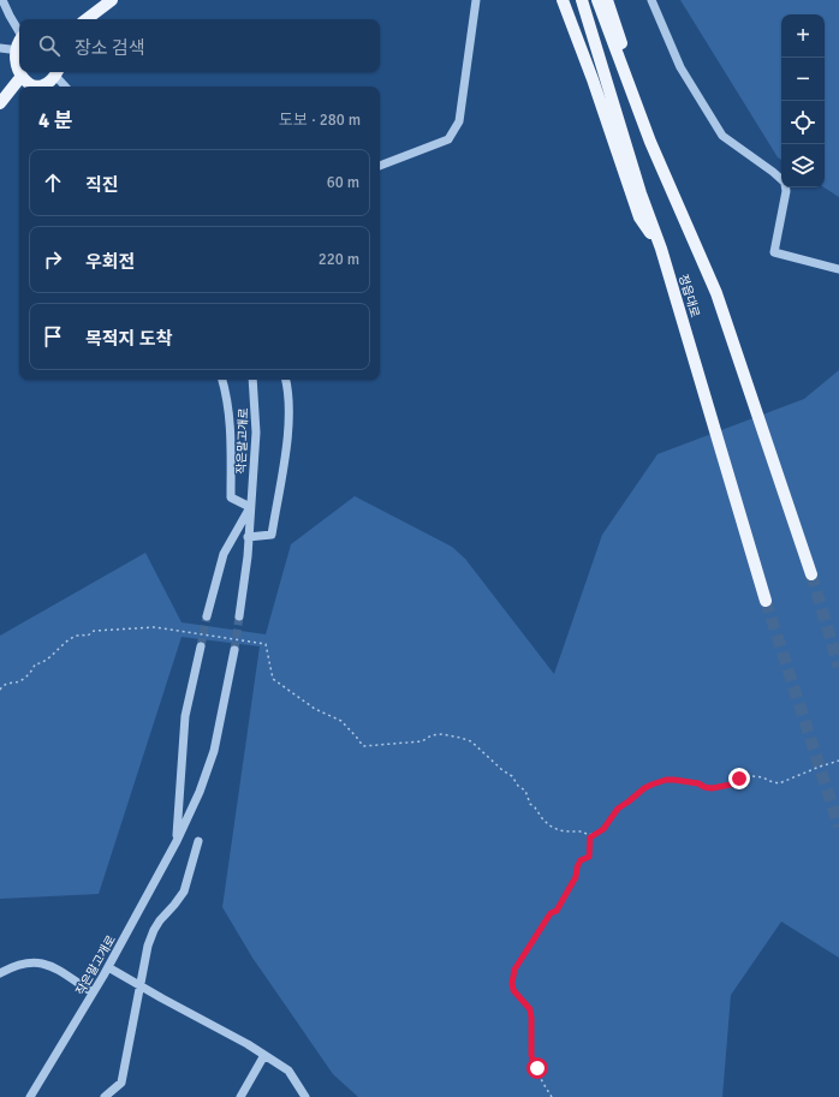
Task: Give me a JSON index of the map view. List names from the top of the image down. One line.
{"streets":{"main road":["정읍대로"],"street":["작은말고개로"]},"page":{"map_buttons":["+","−"],"search":"장소 검색","heading":["4 분","도보 · 280 m"],"list":[["직진","60 m"],["우회전","220 m"],"목적지 도착"]}}
